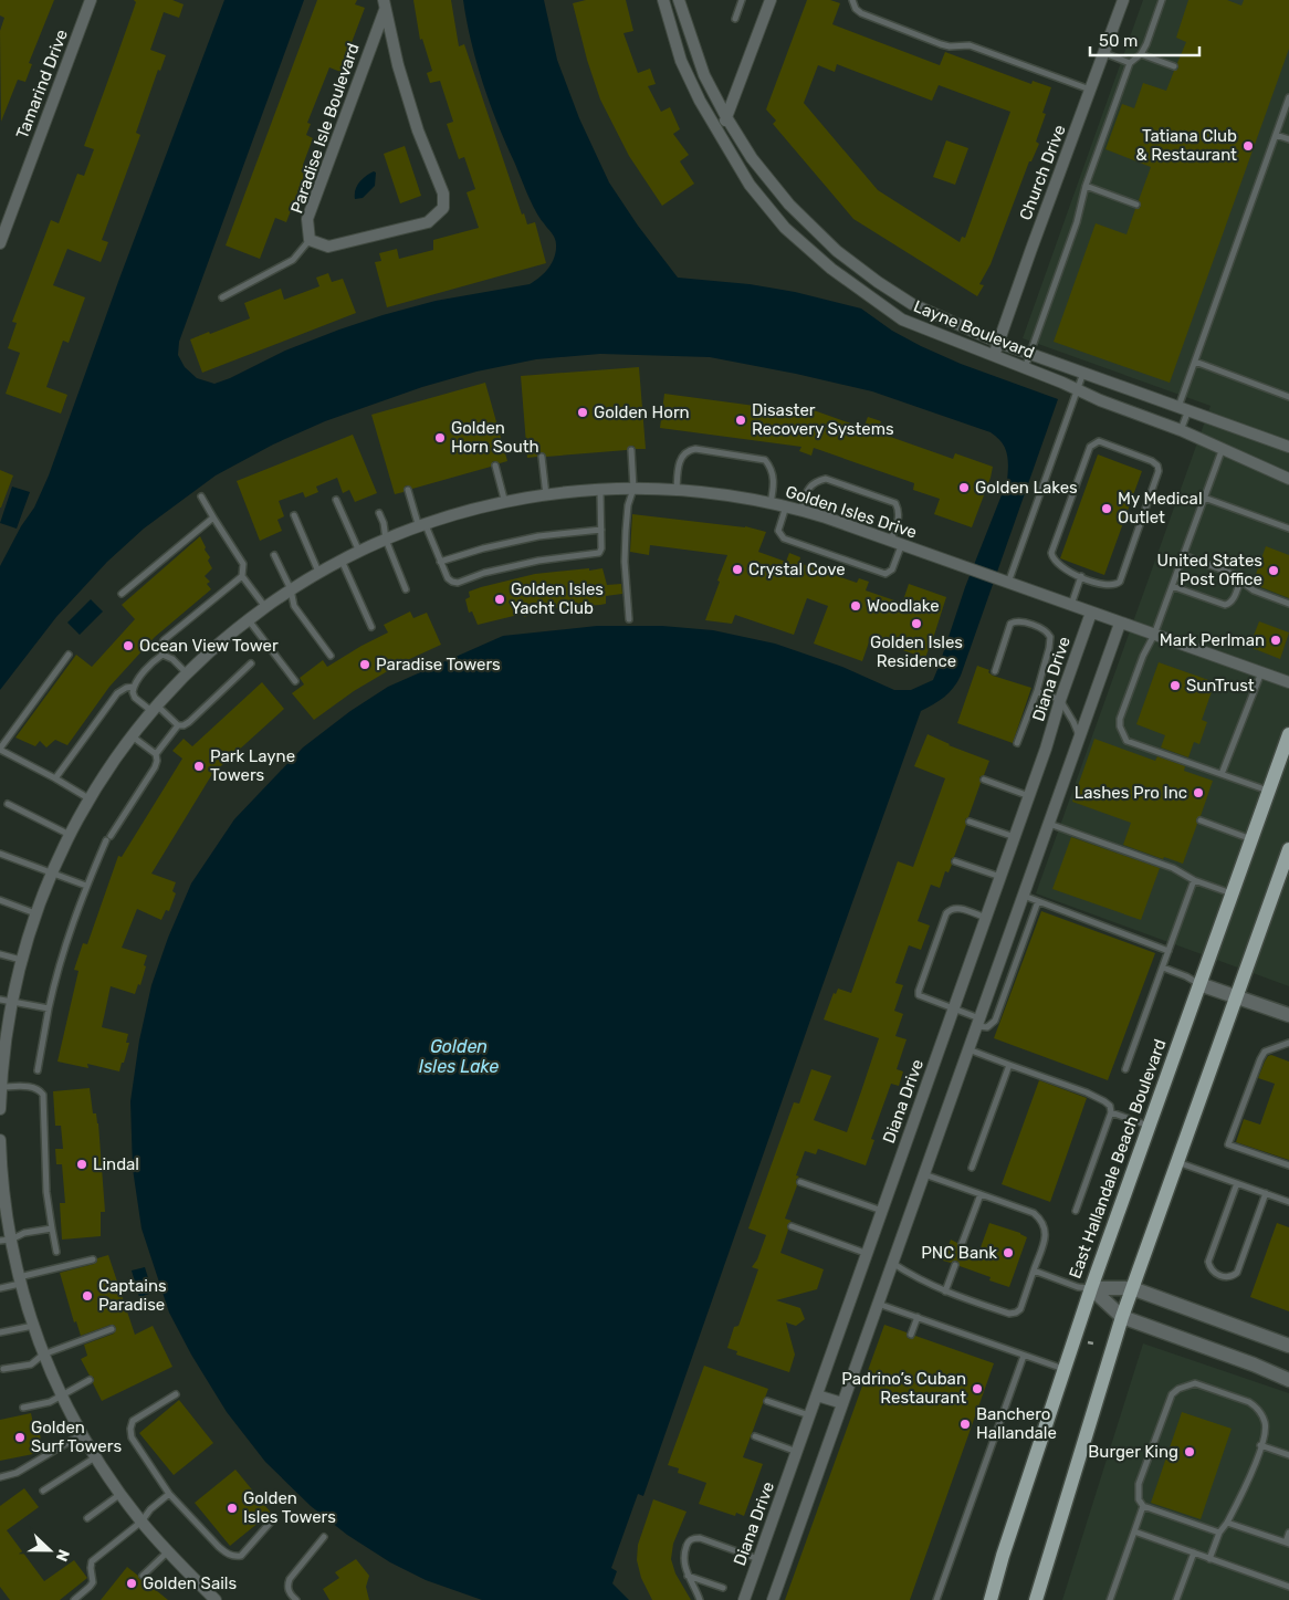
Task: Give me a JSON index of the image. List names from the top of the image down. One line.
{"streets":{"main road":["East Hallandale Beach Boulevard"],"street":["Tamarind Drive","Paradise Isle Boulevard","Church Drive","Layne Boulevard","Golden Isles Drive","Diana Drive"]},"crossings":[["Church Drive","Layne Boulevard"],["Golden Isles Drive","Diana Drive"]],"water":["Golden Isles Lake"],"places":["Tatiana Club & Restaurant","Golden Horn","Disaster Recovery Systems","Golden Horn South","Golden Lakes","My Medical Outlet","Crystal Cove","United States Post Office","Golden Isles Yacht Club","Woodlake","Golden Isles Residence","Mark Perlman","Ocean View Tower","Paradise Towers","SunTrust","Park Layne Towers","Lashes Pro Inc","Lindal","PNC Bank","Captains Paradise","Padrino’s Cuban Restaurant","Banchero Hallandale","Golden Surf Towers","Burger King","Golden Isles Towers","Golden Sails"],"scale_bar":"50 m","north":"right"}
